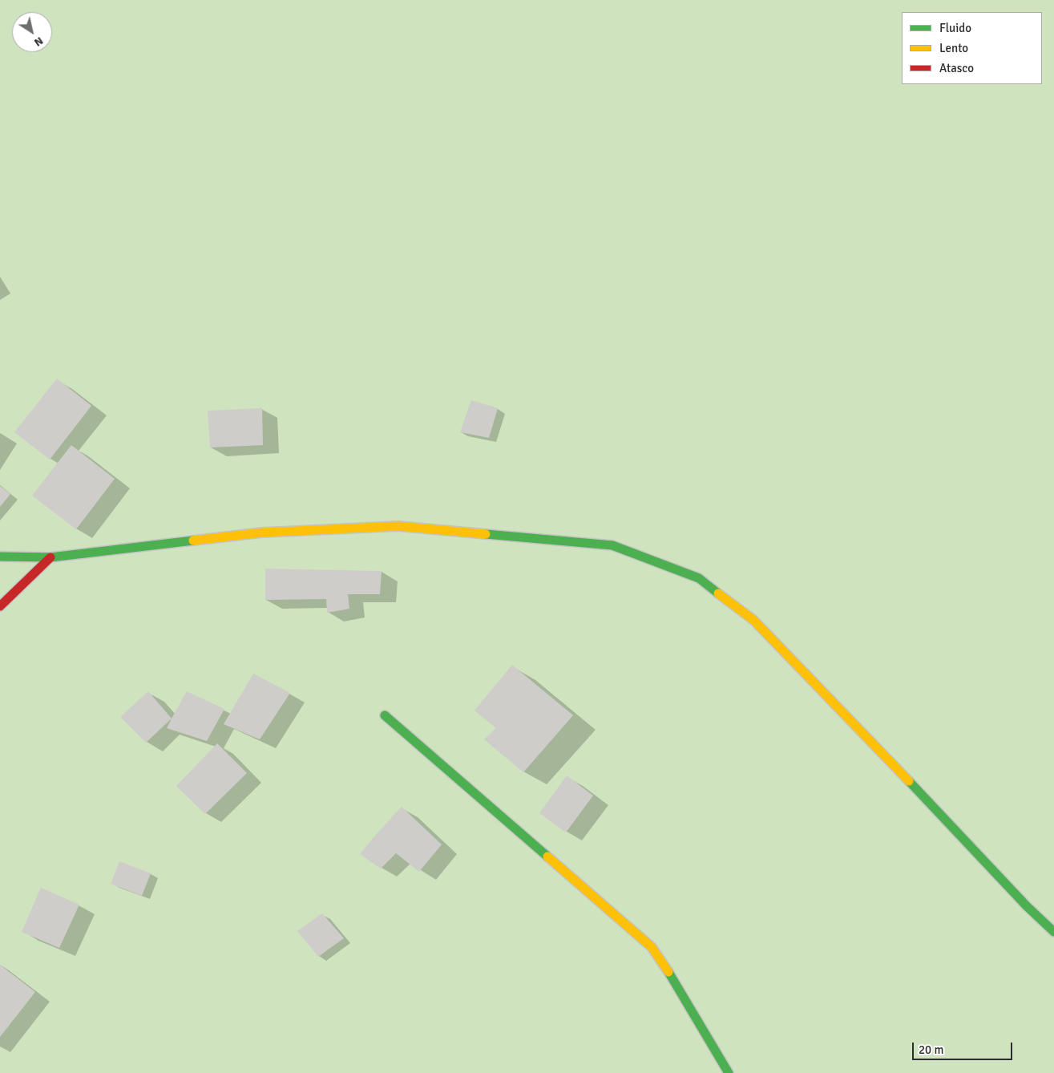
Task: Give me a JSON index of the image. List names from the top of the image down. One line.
{"legend":["Fluido","Lento","Atasco"],"scale_bar":"20 m","north":"bottom right"}
